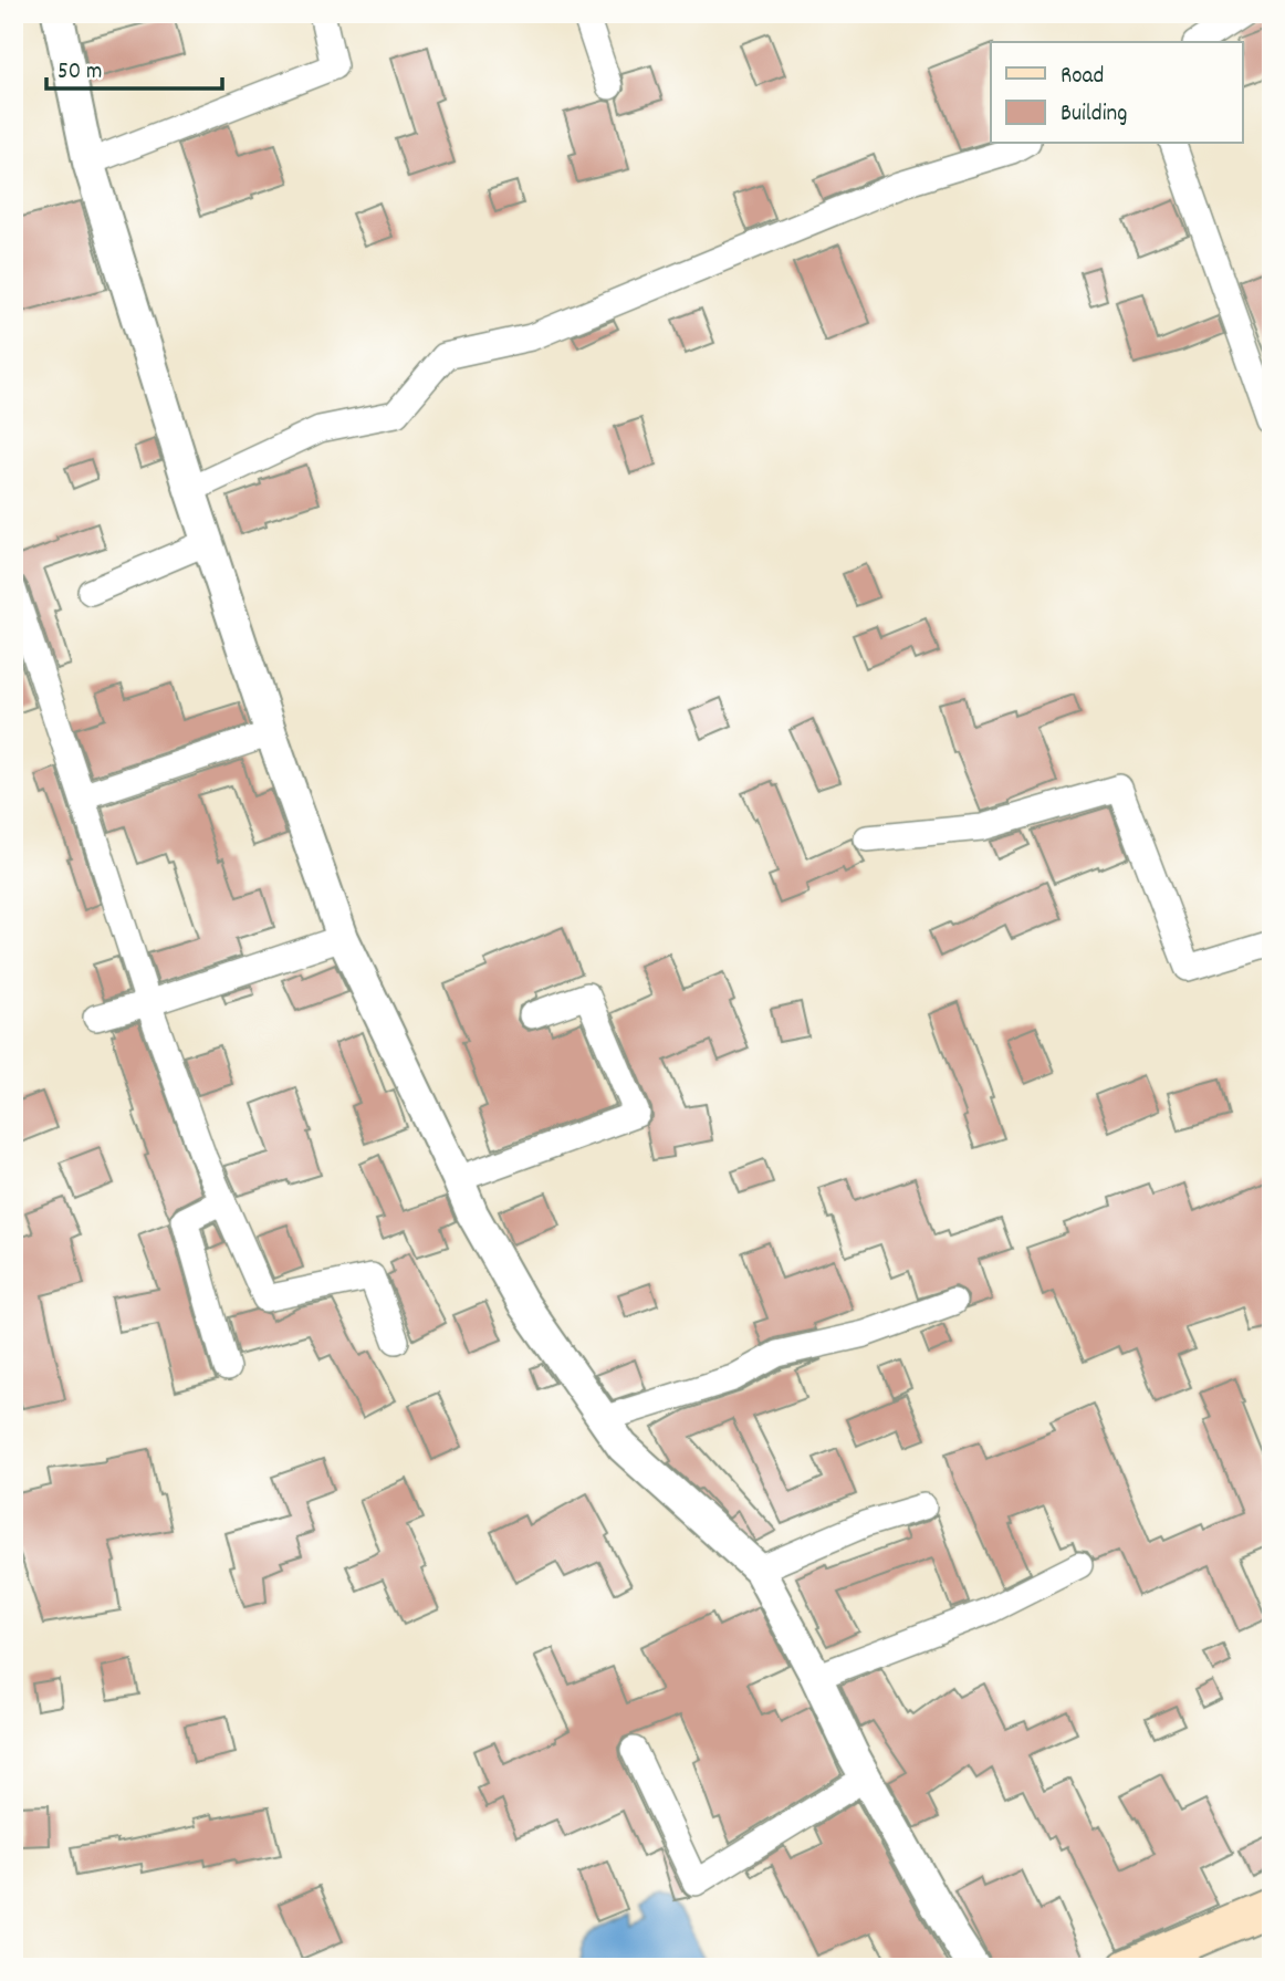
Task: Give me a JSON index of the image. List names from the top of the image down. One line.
{"legend":["Road","Building"],"scale_bar":"50 m"}
